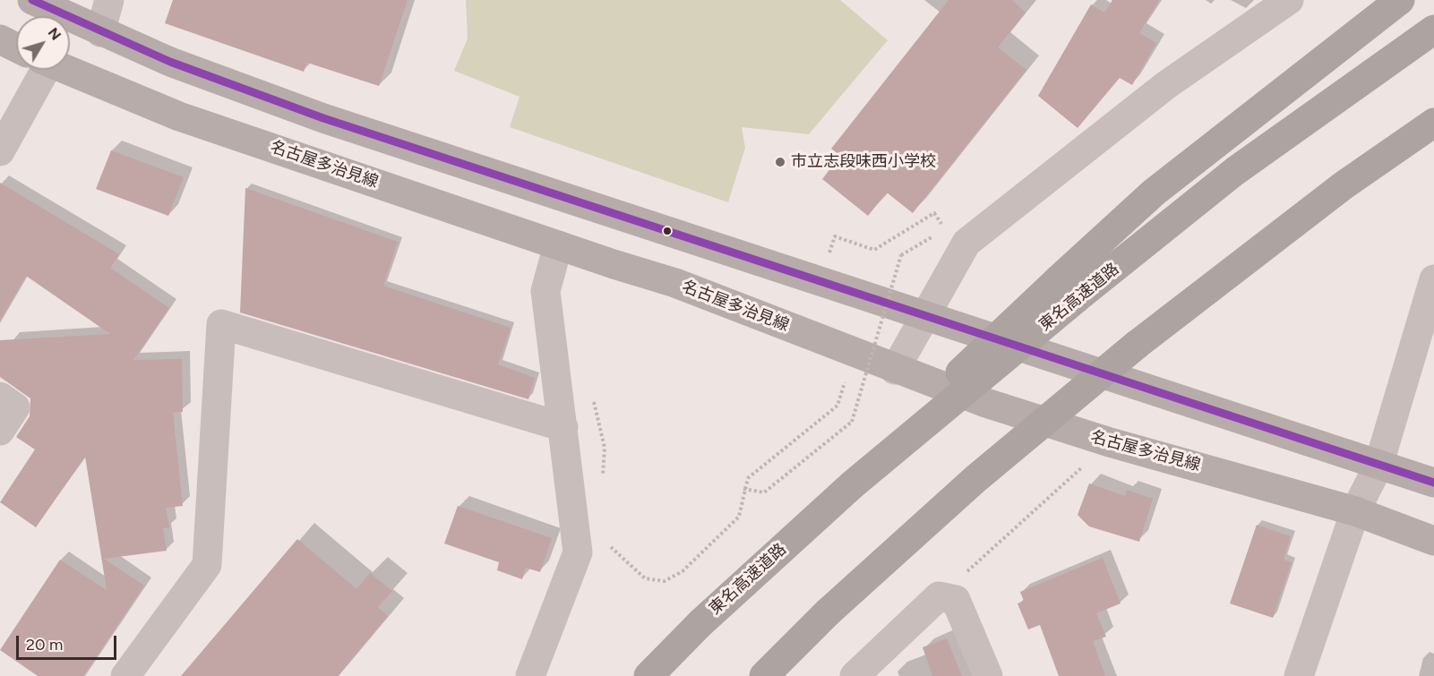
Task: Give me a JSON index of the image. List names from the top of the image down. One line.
{"streets":{"highway":["東名高速道路"],"main road":["名古屋多治見線"]},"places":["市立志段味西小学校"],"scale_bar":"20 m","north":"top right"}
